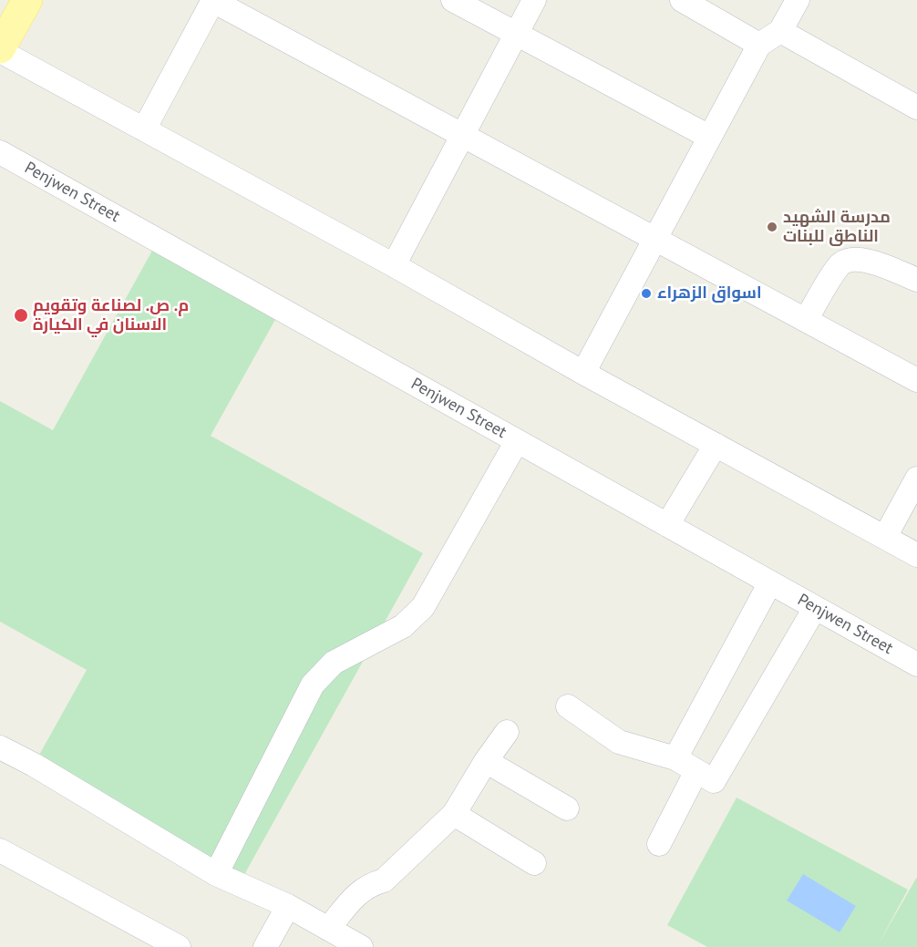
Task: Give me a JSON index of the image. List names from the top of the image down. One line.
{"streets":{"street":["Penjwen Street"]},"places":["مدرسة الشهيد الناطق للبنات","اسواق الزهراء","م. ص. لصناعة وتقويم الاسنان في الكيارة"]}
